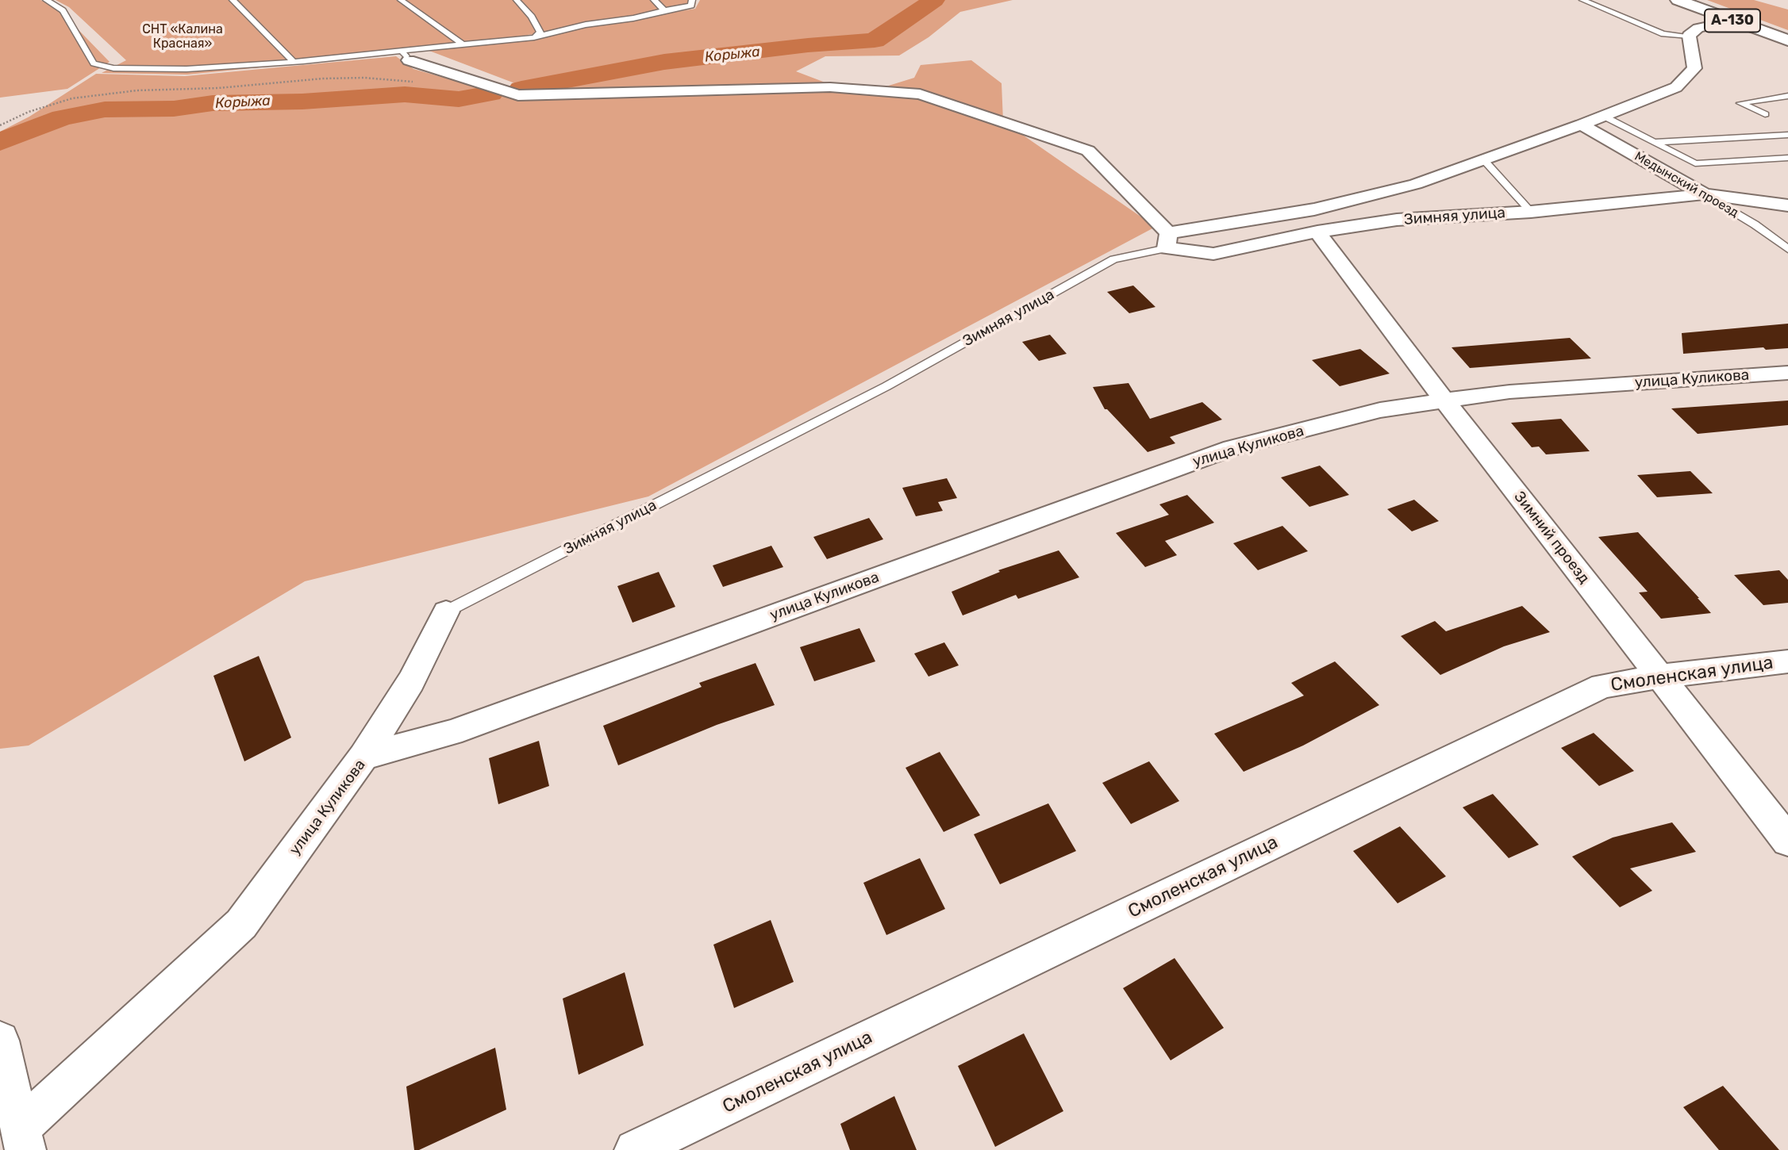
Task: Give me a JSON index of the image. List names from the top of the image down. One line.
{"streets":{"main road":["А-130"],"street":["Медынский проезд","Зимняя улица","улица Куликова","Зимний проезд","Смоленская улица"]},"crossings":[["Медынский проезд","Зимняя улица"],["Зимняя улица","улица Куликова"],["Зимняя улица","Зимний проезд"],["улица Куликова","Зимний проезд"],["Зимний проезд","Смоленская улица"]],"water":["Корыжа"],"parks":["СНТ «Калина Красная»"]}
